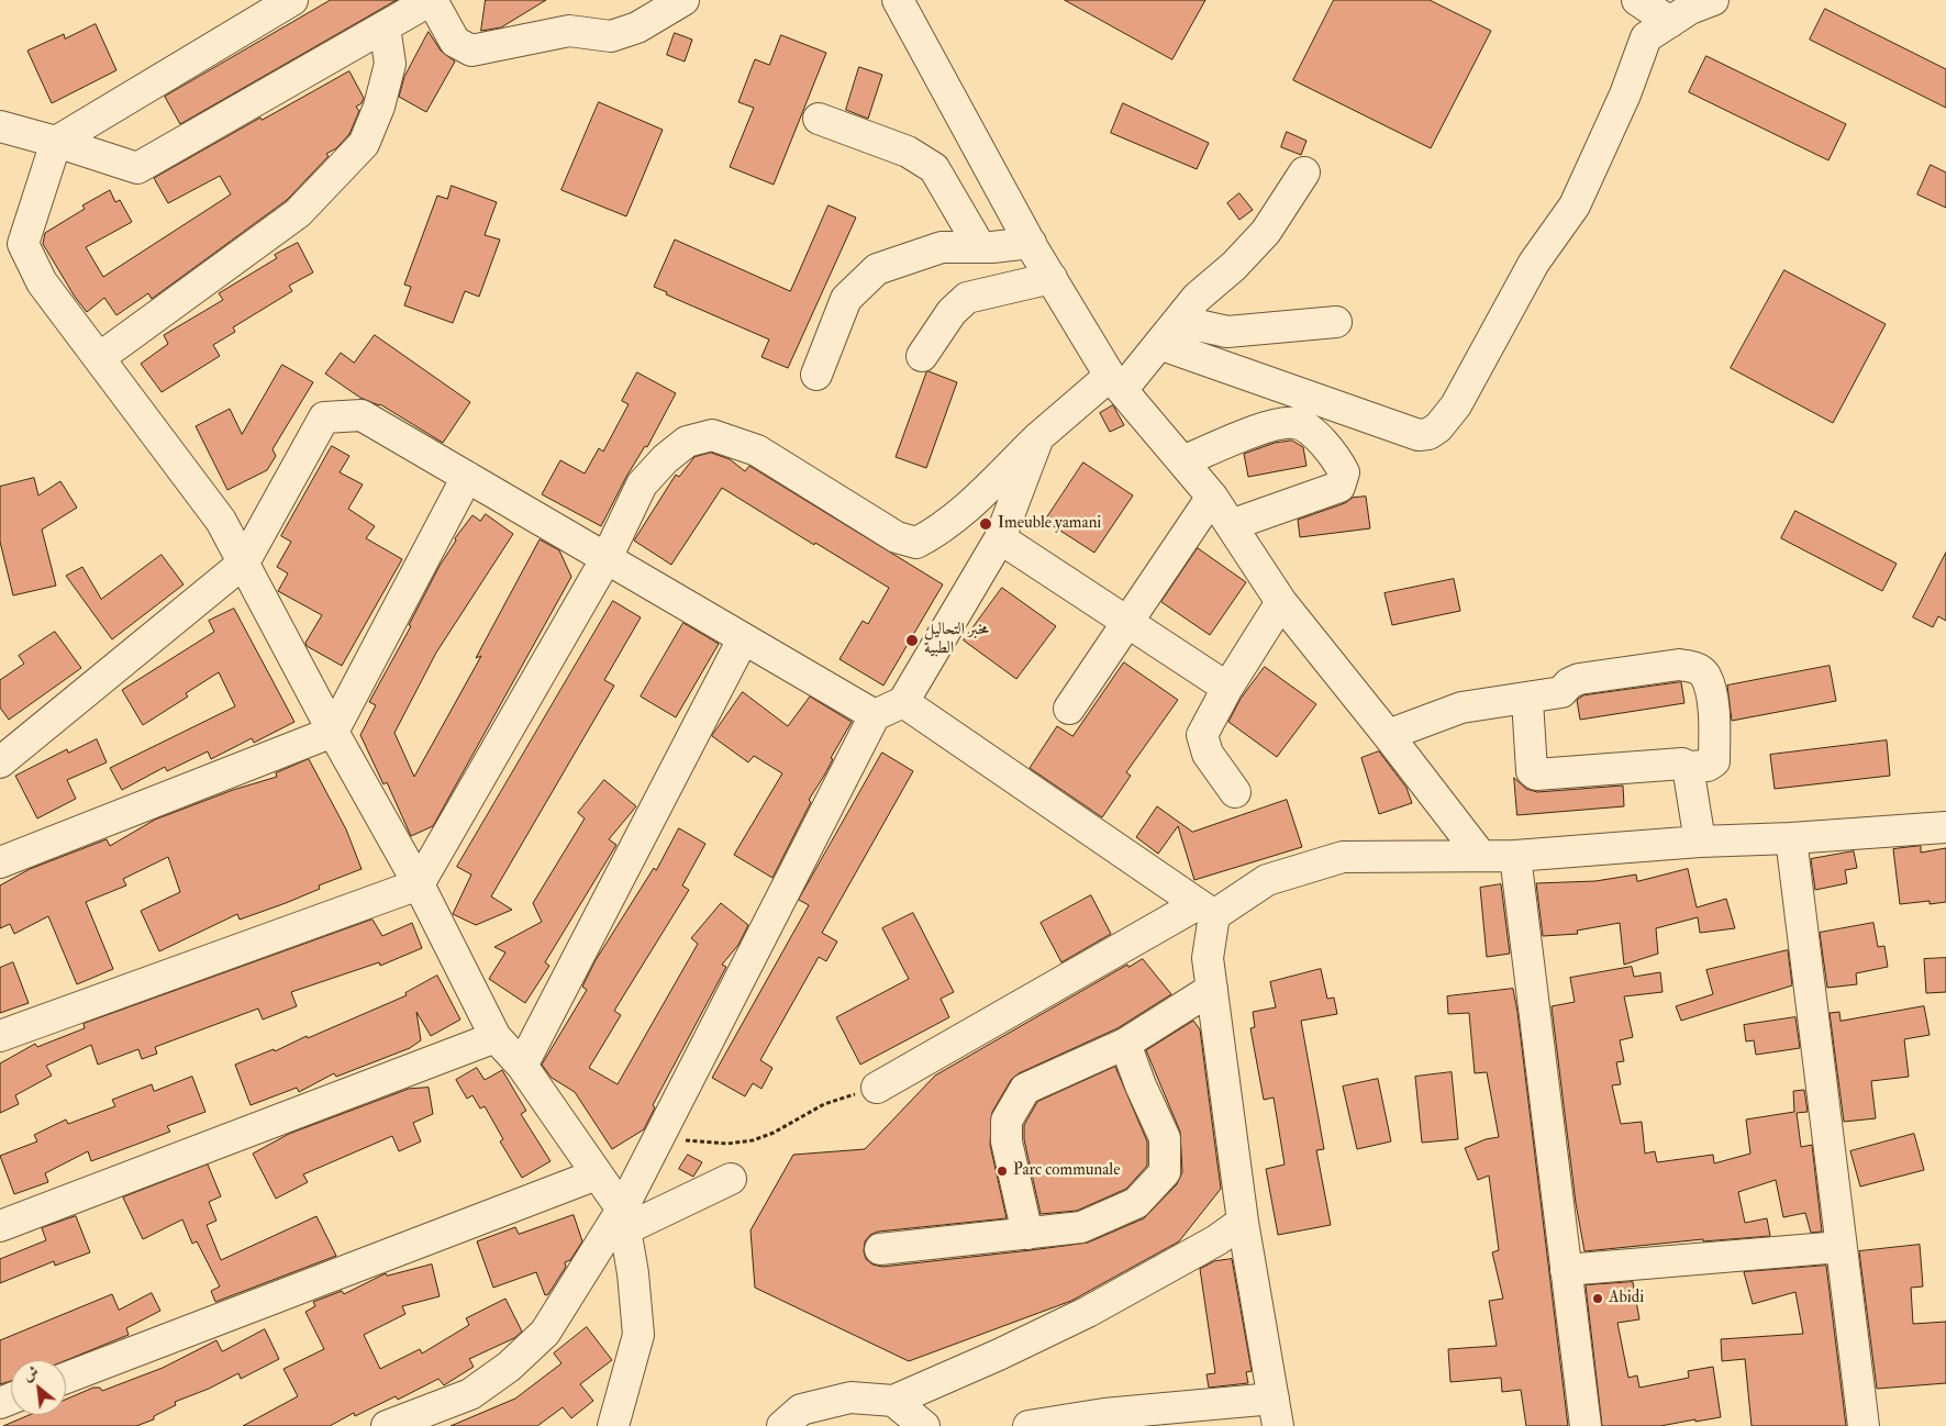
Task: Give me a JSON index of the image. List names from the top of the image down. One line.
{"places":["Imeuble yamani","مخبر التحاليل الطبية","Parc communale","Abidi"],"north":"top left"}
